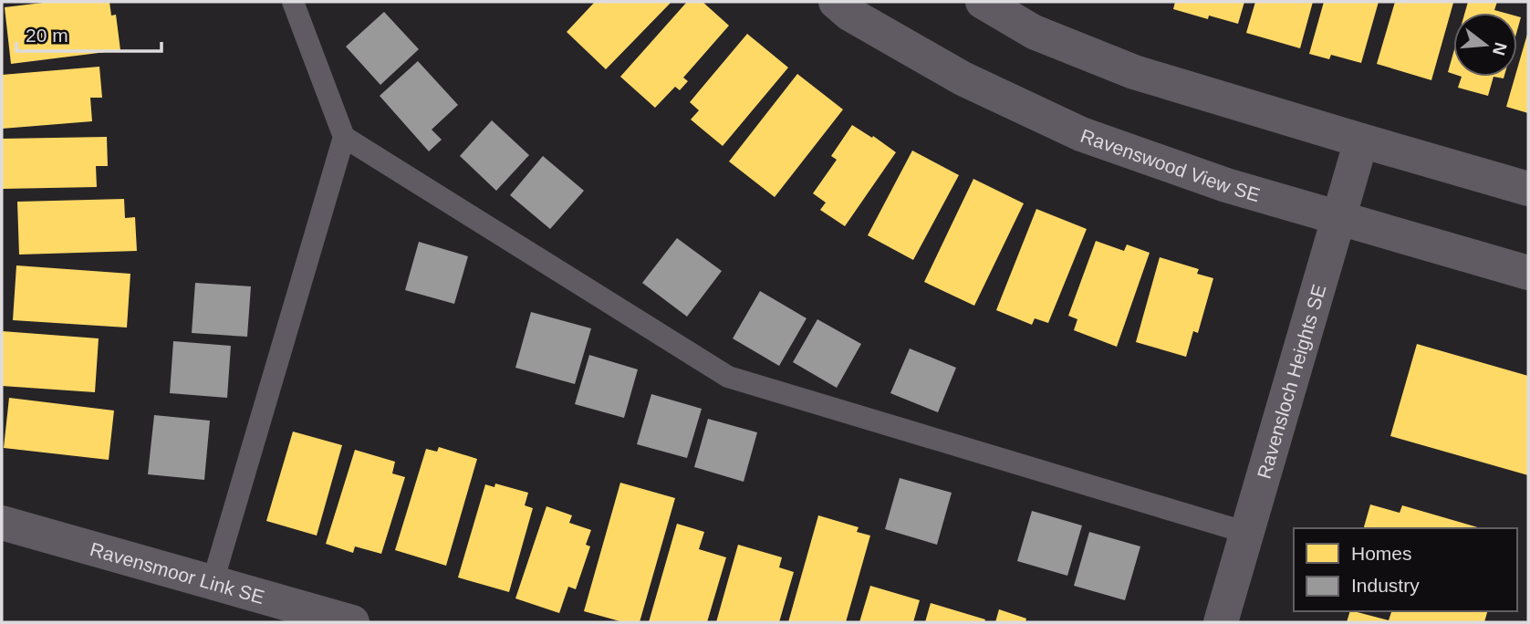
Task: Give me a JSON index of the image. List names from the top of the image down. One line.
{"streets":{"street":["Ravenswood View SE","Ravensloch Heights SE","Ravensmoor Link SE"]},"crossings":[["Ravenswood View SE","Ravensloch Heights SE"]],"legend":["Homes","Industry"],"scale_bar":"20 m","north":"right"}
